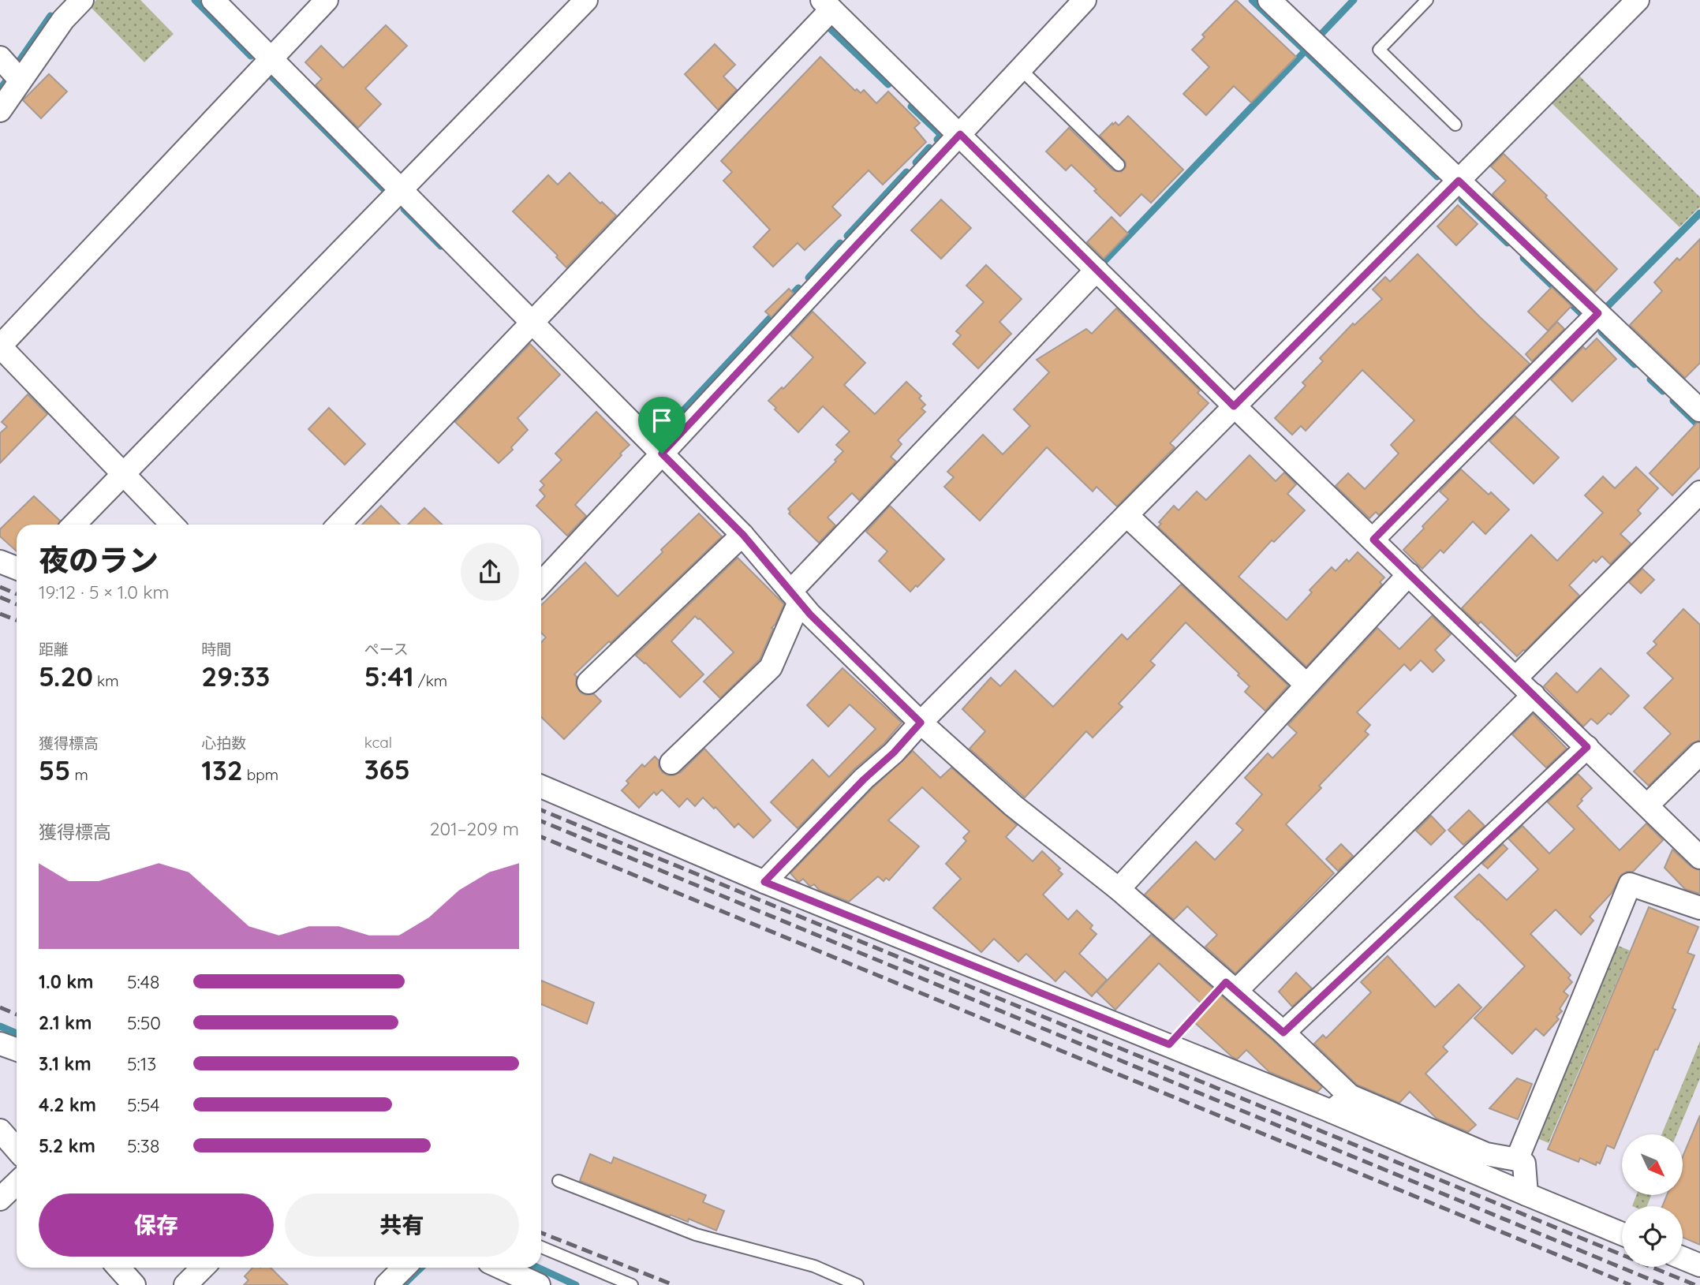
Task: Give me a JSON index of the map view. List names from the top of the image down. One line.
{"north":"bottom right","page":{"heading":["夜のラン","19:12 · 5 × 1.0 km"],"stats":[["距離","5.20 km"],["時間","29:33"],["ペース","5:41 /km"],["獲得標高","55 m"],["心拍数","132 bpm"],["kcal","365"]],"chart":["獲得標高","201–209 m"],"list":[{"name":"1.0 km","note":"5:48"},{"name":"2.1 km","note":"5:50"},{"name":"3.1 km","note":"5:13"},{"name":"4.2 km","note":"5:54"},{"name":"5.2 km","note":"5:38"}],"buttons":["保存","共有"]}}
